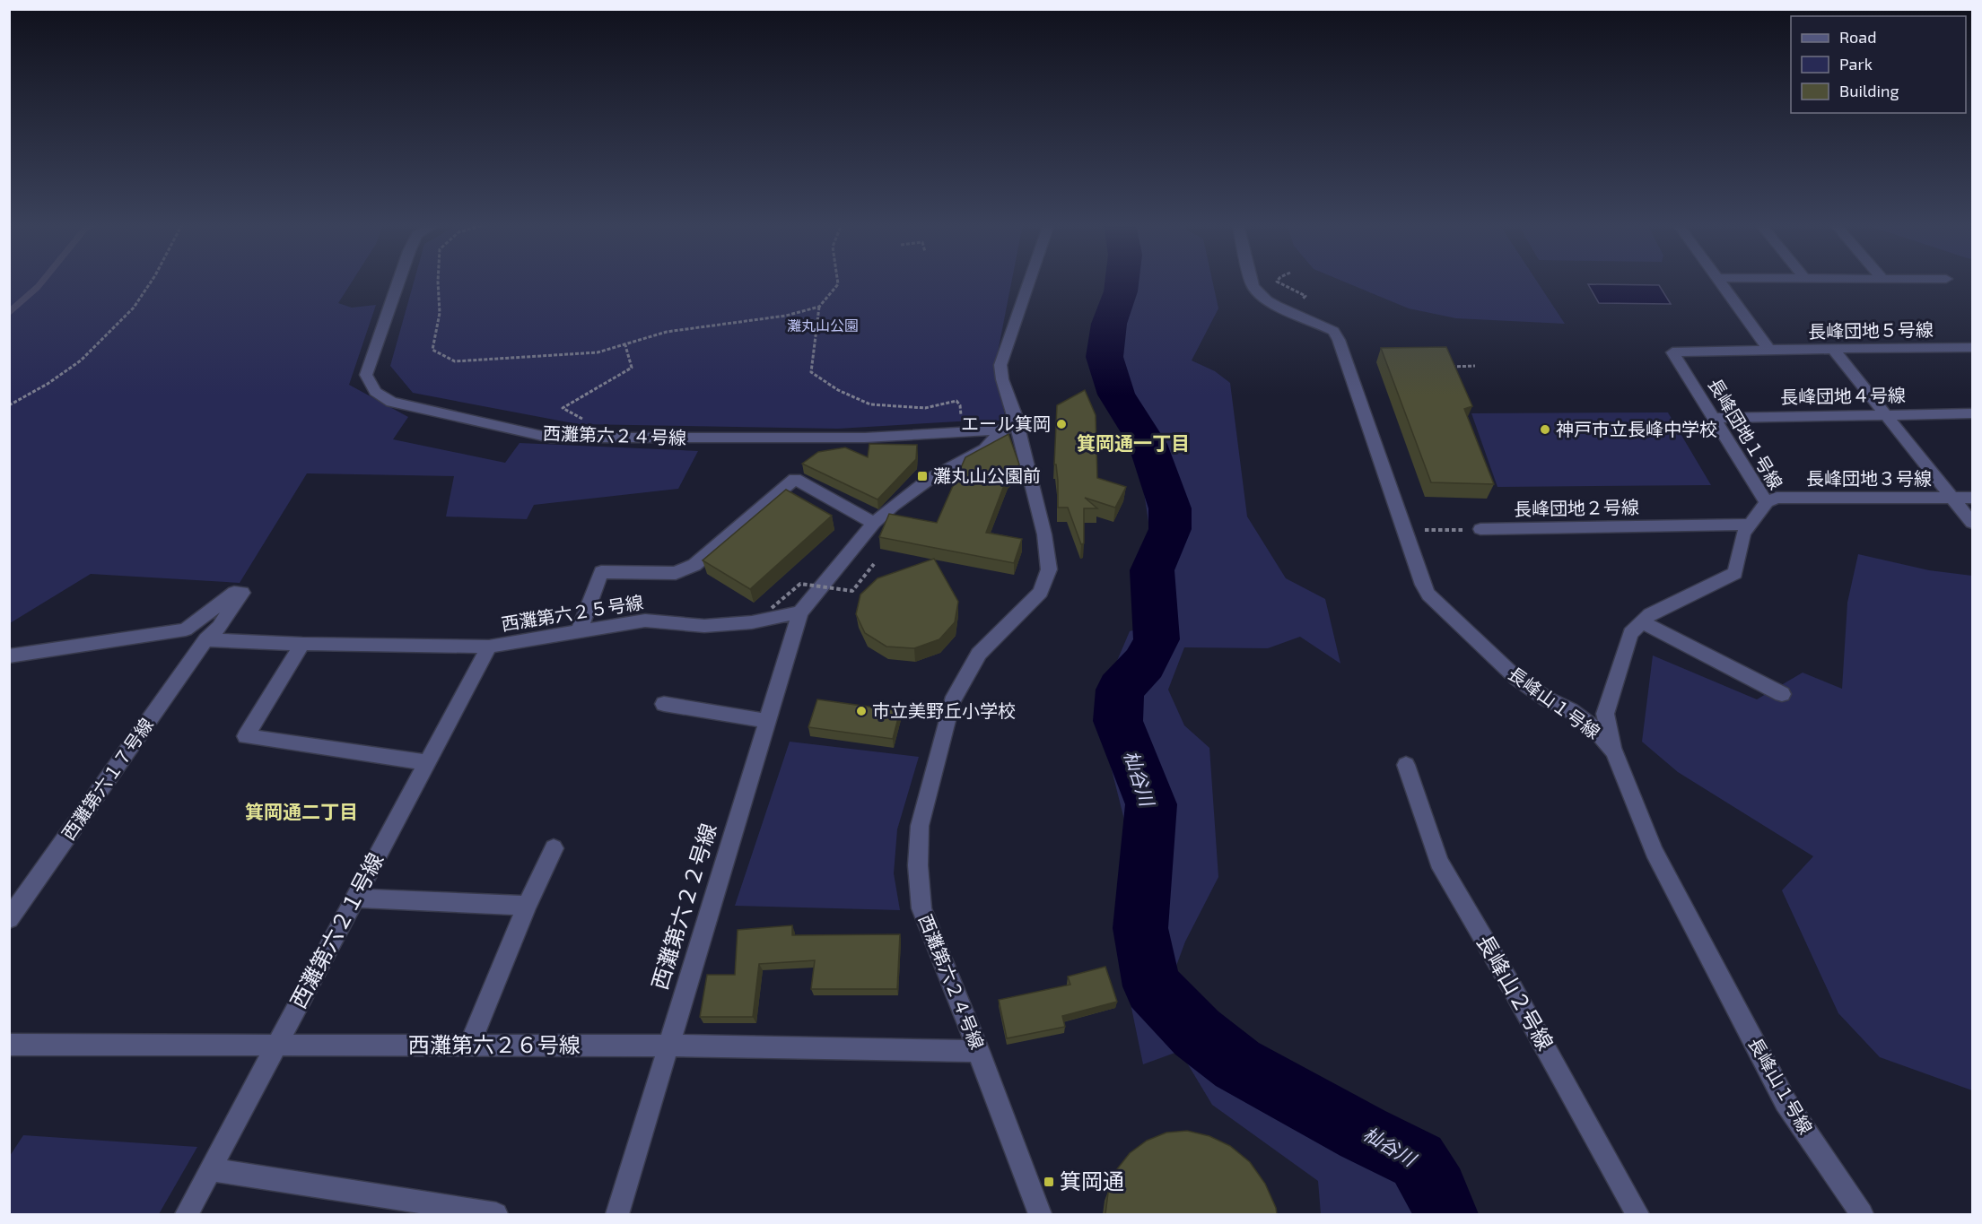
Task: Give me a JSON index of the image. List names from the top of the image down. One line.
{"streets":{"street":["長峰団地５号線","長峰団地４号線","長峰団地１号線","西灘第六２４号線","長峰団地３号線","長峰団地２号線","西灘第六２５号線","長峰山１号線","西灘第六１７号線","西灘第六２２号線","西灘第六２１号線","長峰山２号線","西灘第六２６号線"]},"crossings":[["長峰団地５号線","長峰団地１号線"],["長峰団地４号線","長峰団地１号線"],["長峰団地１号線","長峰団地３号線"],["長峰団地１号線","長峰団地２号線"],["長峰団地１号線","長峰山１号線"],["西灘第六２４号線","西灘第六２６号線"],["西灘第六２５号線","西灘第六１７号線"],["西灘第六２５号線","西灘第六２２号線"],["西灘第六２５号線","西灘第六２１号線"],["西灘第六２２号線","西灘第六２６号線"],["西灘第六２１号線","西灘第六２６号線"]],"districts":["箕岡通一丁目","箕岡通二丁目"],"water":["杣谷川"],"parks":["灘丸山公園"],"places":{"other":["エール箕岡","神戸市立長峰中学校","市立美野丘小学校"],"transit":["灘丸山公園前","箕岡通"]},"legend":["Road","Park","Building"]}
